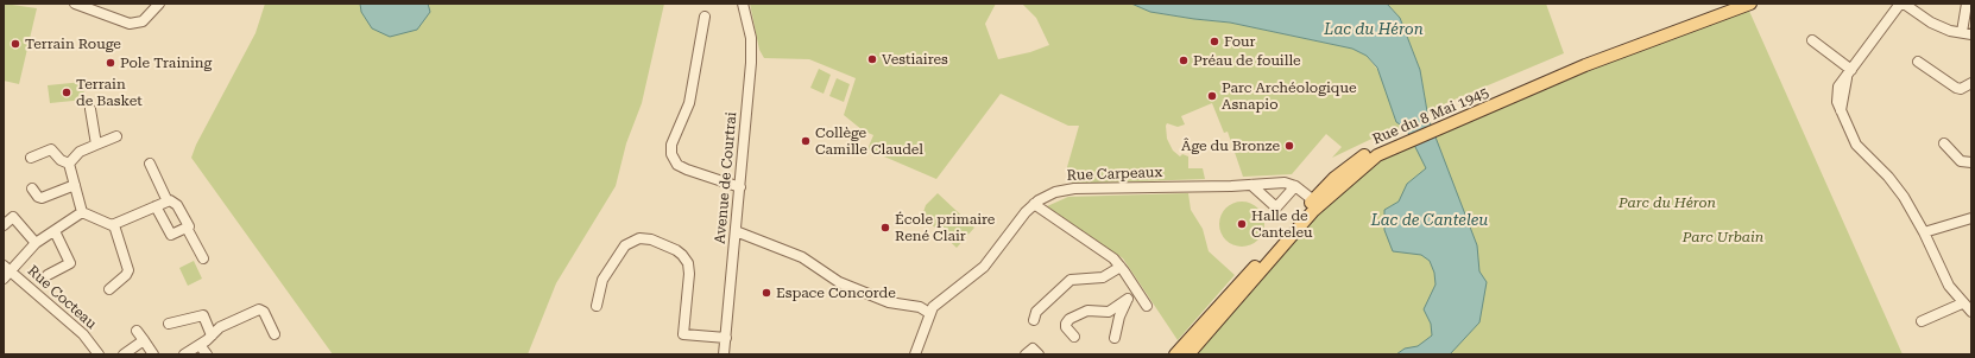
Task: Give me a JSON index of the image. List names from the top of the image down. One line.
{"streets":{"main road":["Rue du 8 Mai 1945"],"street":["Rue Carpeaux","Avenue de Courtrai","Rue Cocteau"]},"crossings":[["Rue du 8 Mai 1945","Rue Carpeaux"]],"water":["Lac du Héron","Lac de Canteleu"],"parks":["Parc du Héron","Parc Urbain"],"places":["Four","Terrain Rouge","Vestiaires","Préau de fouille","Pole Training","Terrain de Basket","Parc Archéologique Asnapio","Collège Camille Claudel","Âge du Bronze","Halle de Canteleu","École primaire René Clair","Espace Concorde"]}
